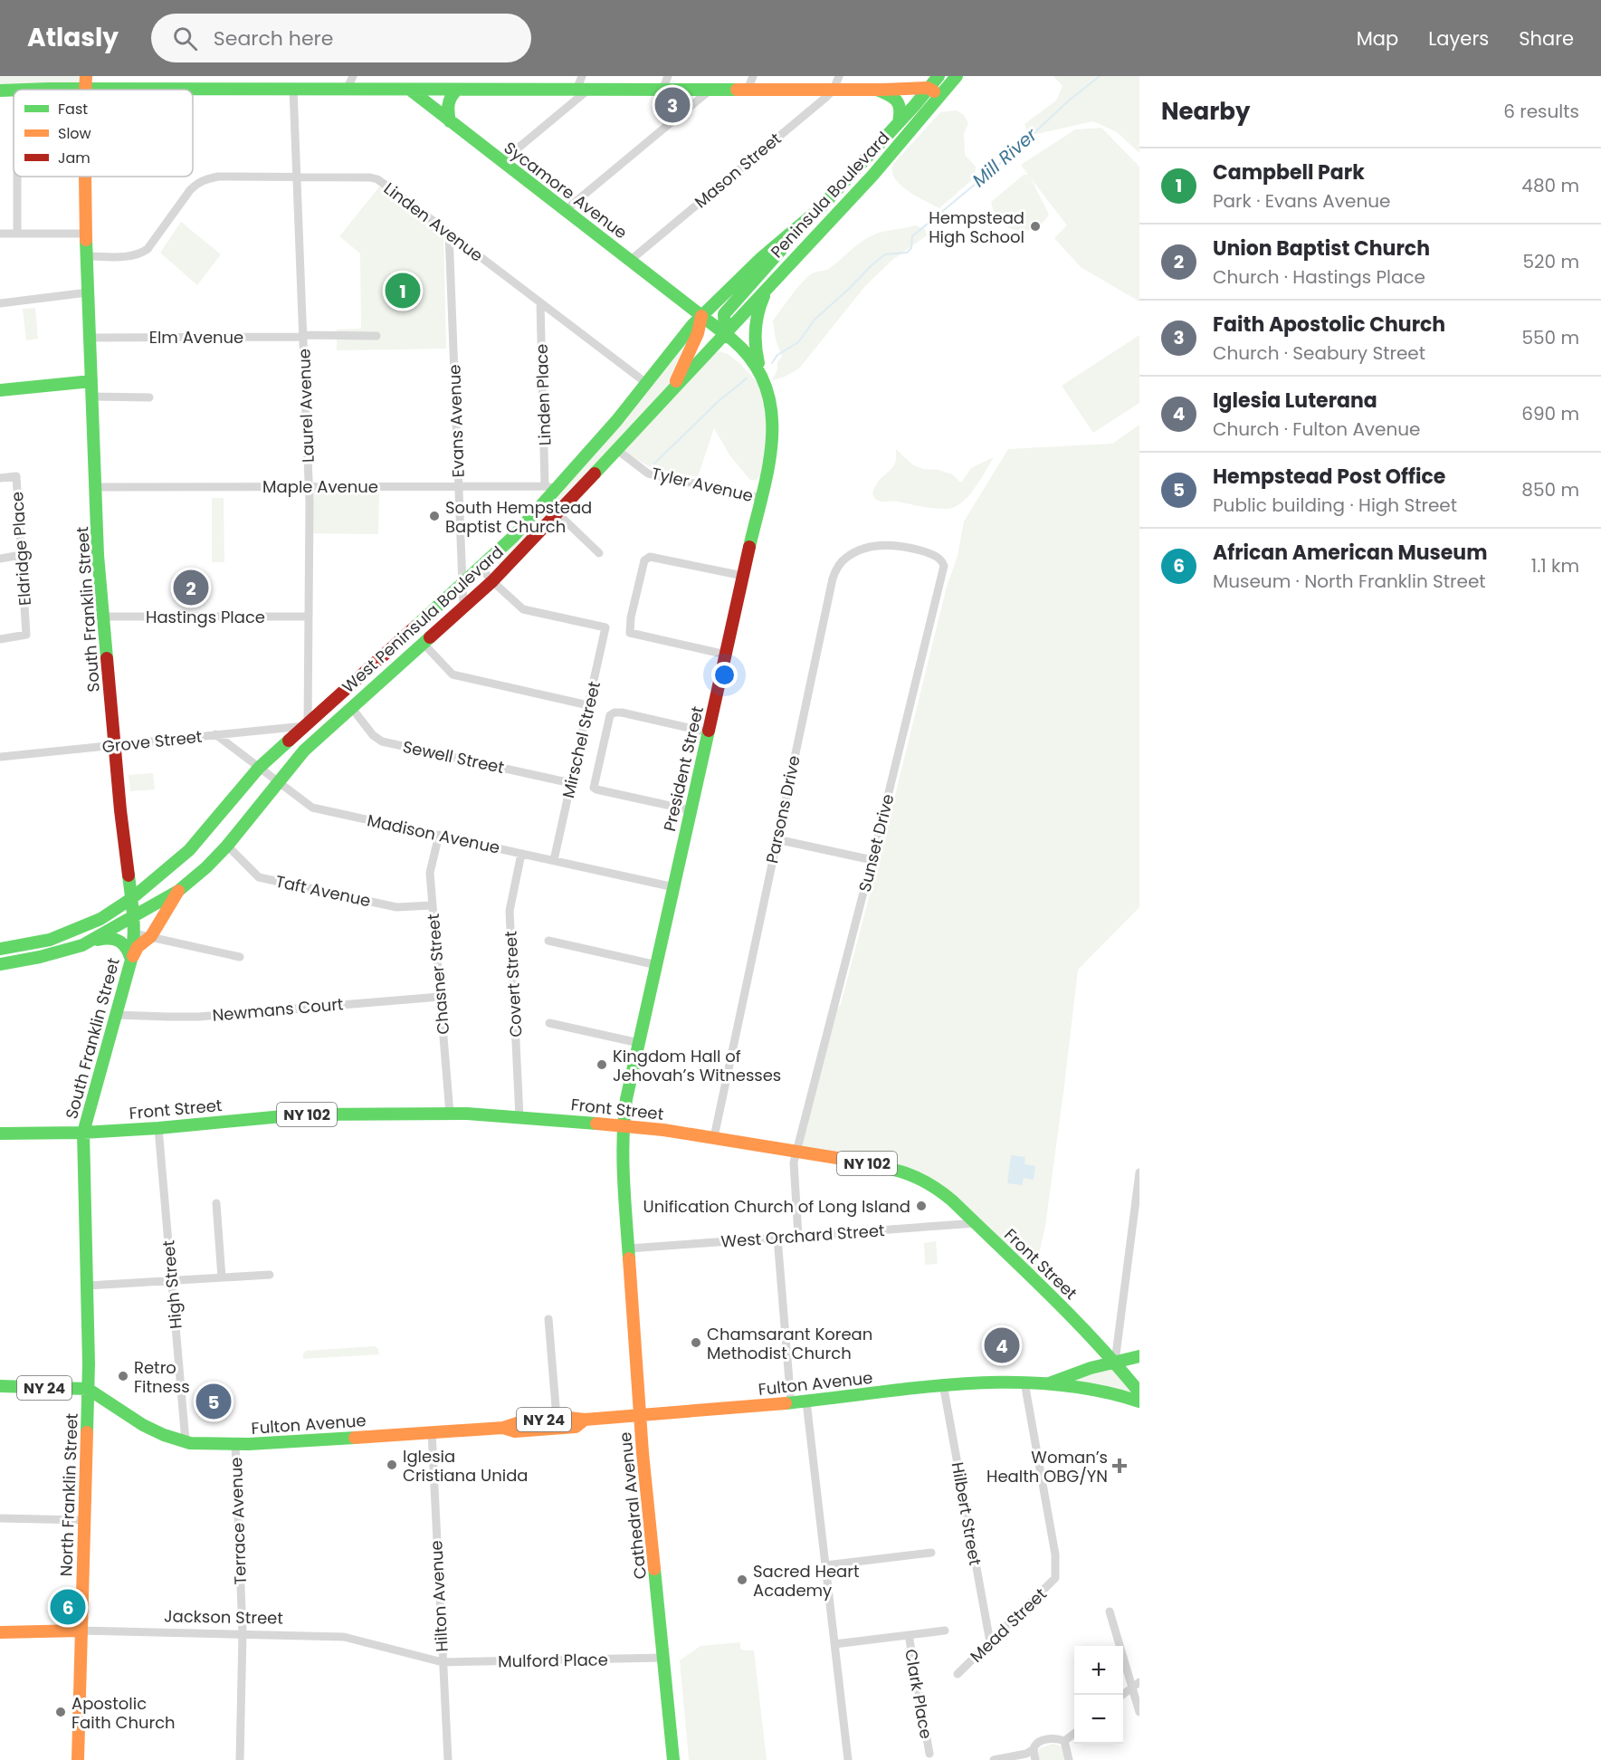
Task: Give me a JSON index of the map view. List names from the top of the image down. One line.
{"streets":{"main road":["Sycamore Avenue","Peninsula Boulevard","South Franklin Street","West Peninsula Boulevard","President Street","Front Street","NY 102","Fulton Avenue","NY 24","North Franklin Street","Cathedral Avenue","Jackson Street"],"street":["Mason Street","Linden Avenue","Elm Avenue","Linden Place","Laurel Avenue","Evans Avenue","Tyler Avenue","Maple Avenue","Eldridge Place","Hastings Place","Mirschel Street","Grove Street","Sewell Street","Parsons Drive","Madison Avenue","Sunset Drive","Taft Avenue","Chasner Street","Covert Street","Newmans Court","West Orchard Street","High Street","Hilbert Street","Terrace Avenue","Hilton Avenue","Mead Street","Mulford Place","Clark Place"]},"crossings":[["Mason Street","Sycamore Avenue"],["Sycamore Avenue","Peninsula Boulevard"],["Sycamore Avenue","West Peninsula Boulevard"],["Sycamore Avenue","President Street"],["Peninsula Boulevard","West Peninsula Boulevard"],["Peninsula Boulevard","President Street"],["Linden Avenue","Linden Place"],["Linden Avenue","Laurel Avenue"],["Linden Avenue","Evans Avenue"],["Linden Avenue","South Franklin Street"],["Linden Avenue","West Peninsula Boulevard"],["Elm Avenue","Laurel Avenue"],["Elm Avenue","South Franklin Street"],["Linden Place","Maple Avenue"],["Linden Place","West Peninsula Boulevard"],["Laurel Avenue","Maple Avenue"],["Laurel Avenue","Hastings Place"],["Laurel Avenue","West Peninsula Boulevard"],["Laurel Avenue","Grove Street"],["Evans Avenue","Maple Avenue"],["Evans Avenue","West Peninsula Boulevard"],["Tyler Avenue","West Peninsula Boulevard"],["Tyler Avenue","President Street"],["Maple Avenue","South Franklin Street"],["Maple Avenue","West Peninsula Boulevard"],["South Franklin Street","Hastings Place"],["South Franklin Street","West Peninsula Boulevard"],["South Franklin Street","Grove Street"],["South Franklin Street","Newmans Court"],["South Franklin Street","Front Street"],["South Franklin Street","North Franklin Street"],["West Peninsula Boulevard","Mirschel Street"],["West Peninsula Boulevard","Grove Street"],["West Peninsula Boulevard","Sewell Street"],["West Peninsula Boulevard","President Street"],["West Peninsula Boulevard","Madison Avenue"],["West Peninsula Boulevard","Taft Avenue"],["Mirschel Street","Sewell Street"],["Mirschel Street","Madison Avenue"],["Grove Street","Madison Avenue"],["President Street","Madison Avenue"],["President Street","Front Street"],["President Street","Cathedral Avenue"],["Parsons Drive","Sunset Drive"],["Parsons Drive","Front Street"],["Madison Avenue","Chasner Street"],["Madison Avenue","Covert Street"],["Sunset Drive","Front Street"],["Sunset Drive","West Orchard Street"],["Taft Avenue","Chasner Street"],["Chasner Street","Newmans Court"],["Chasner Street","Front Street"],["Covert Street","Front Street"],["Front Street","West Orchard Street"],["Front Street","High Street"],["Front Street","North Franklin Street"],["Front Street","Cathedral Avenue"],["West Orchard Street","Cathedral Avenue"],["High Street","Fulton Avenue"],["Fulton Avenue","NY 24"],["Fulton Avenue","North Franklin Street"],["Fulton Avenue","Cathedral Avenue"],["Fulton Avenue","Hilbert Street"],["Fulton Avenue","Terrace Avenue"],["Fulton Avenue","Hilton Avenue"],["Fulton Avenue","Mead Street"],["NY 24","North Franklin Street"],["North Franklin Street","Jackson Street"],["Cathedral Avenue","Mulford Place"],["Hilbert Street","Mead Street"],["Terrace Avenue","Jackson Street"],["Hilton Avenue","Jackson Street"],["Hilton Avenue","Mulford Place"],["Jackson Street","Mulford Place"]],"water":["Mill River"],"places":{"other":["Hempstead High School","South Hempstead Baptist Church","Kingdom Hall of Jehovah’s Witnesses","Unification Church of Long Island","Chamsarant Korean Methodist Church","Retro Fitness","Iglesia Cristiana Unida","Sacred Heart Academy","Apostolic Faith Church"],"health":["Woman’s Health OBG/YN"]},"legend":["Fast","Slow","Jam"],"page":{"header":"Atlasly","search":"Search here","nav":["Map","Layers","Share"],"heading":["Nearby","6 results"],"pins":["3","1","2","4","5","6"],"list":[{"mark":"1","name":"Campbell Park","note":"Park · Evans Avenue","value":"480 m"},{"mark":"2","name":"Union Baptist Church","note":"Church · Hastings Place","value":"520 m"},{"mark":"3","name":"Faith Apostolic Church","note":"Church · Seabury Street","value":"550 m"},{"mark":"4","name":"Iglesia Luterana","note":"Church · Fulton Avenue","value":"690 m"},{"mark":"5","name":"Hempstead Post Office","note":"Public building · High Street","value":"850 m"},{"mark":"6","name":"African American Museum","note":"Museum · North Franklin Street","value":"1.1 km"}],"map_buttons":["+","−"]}}
